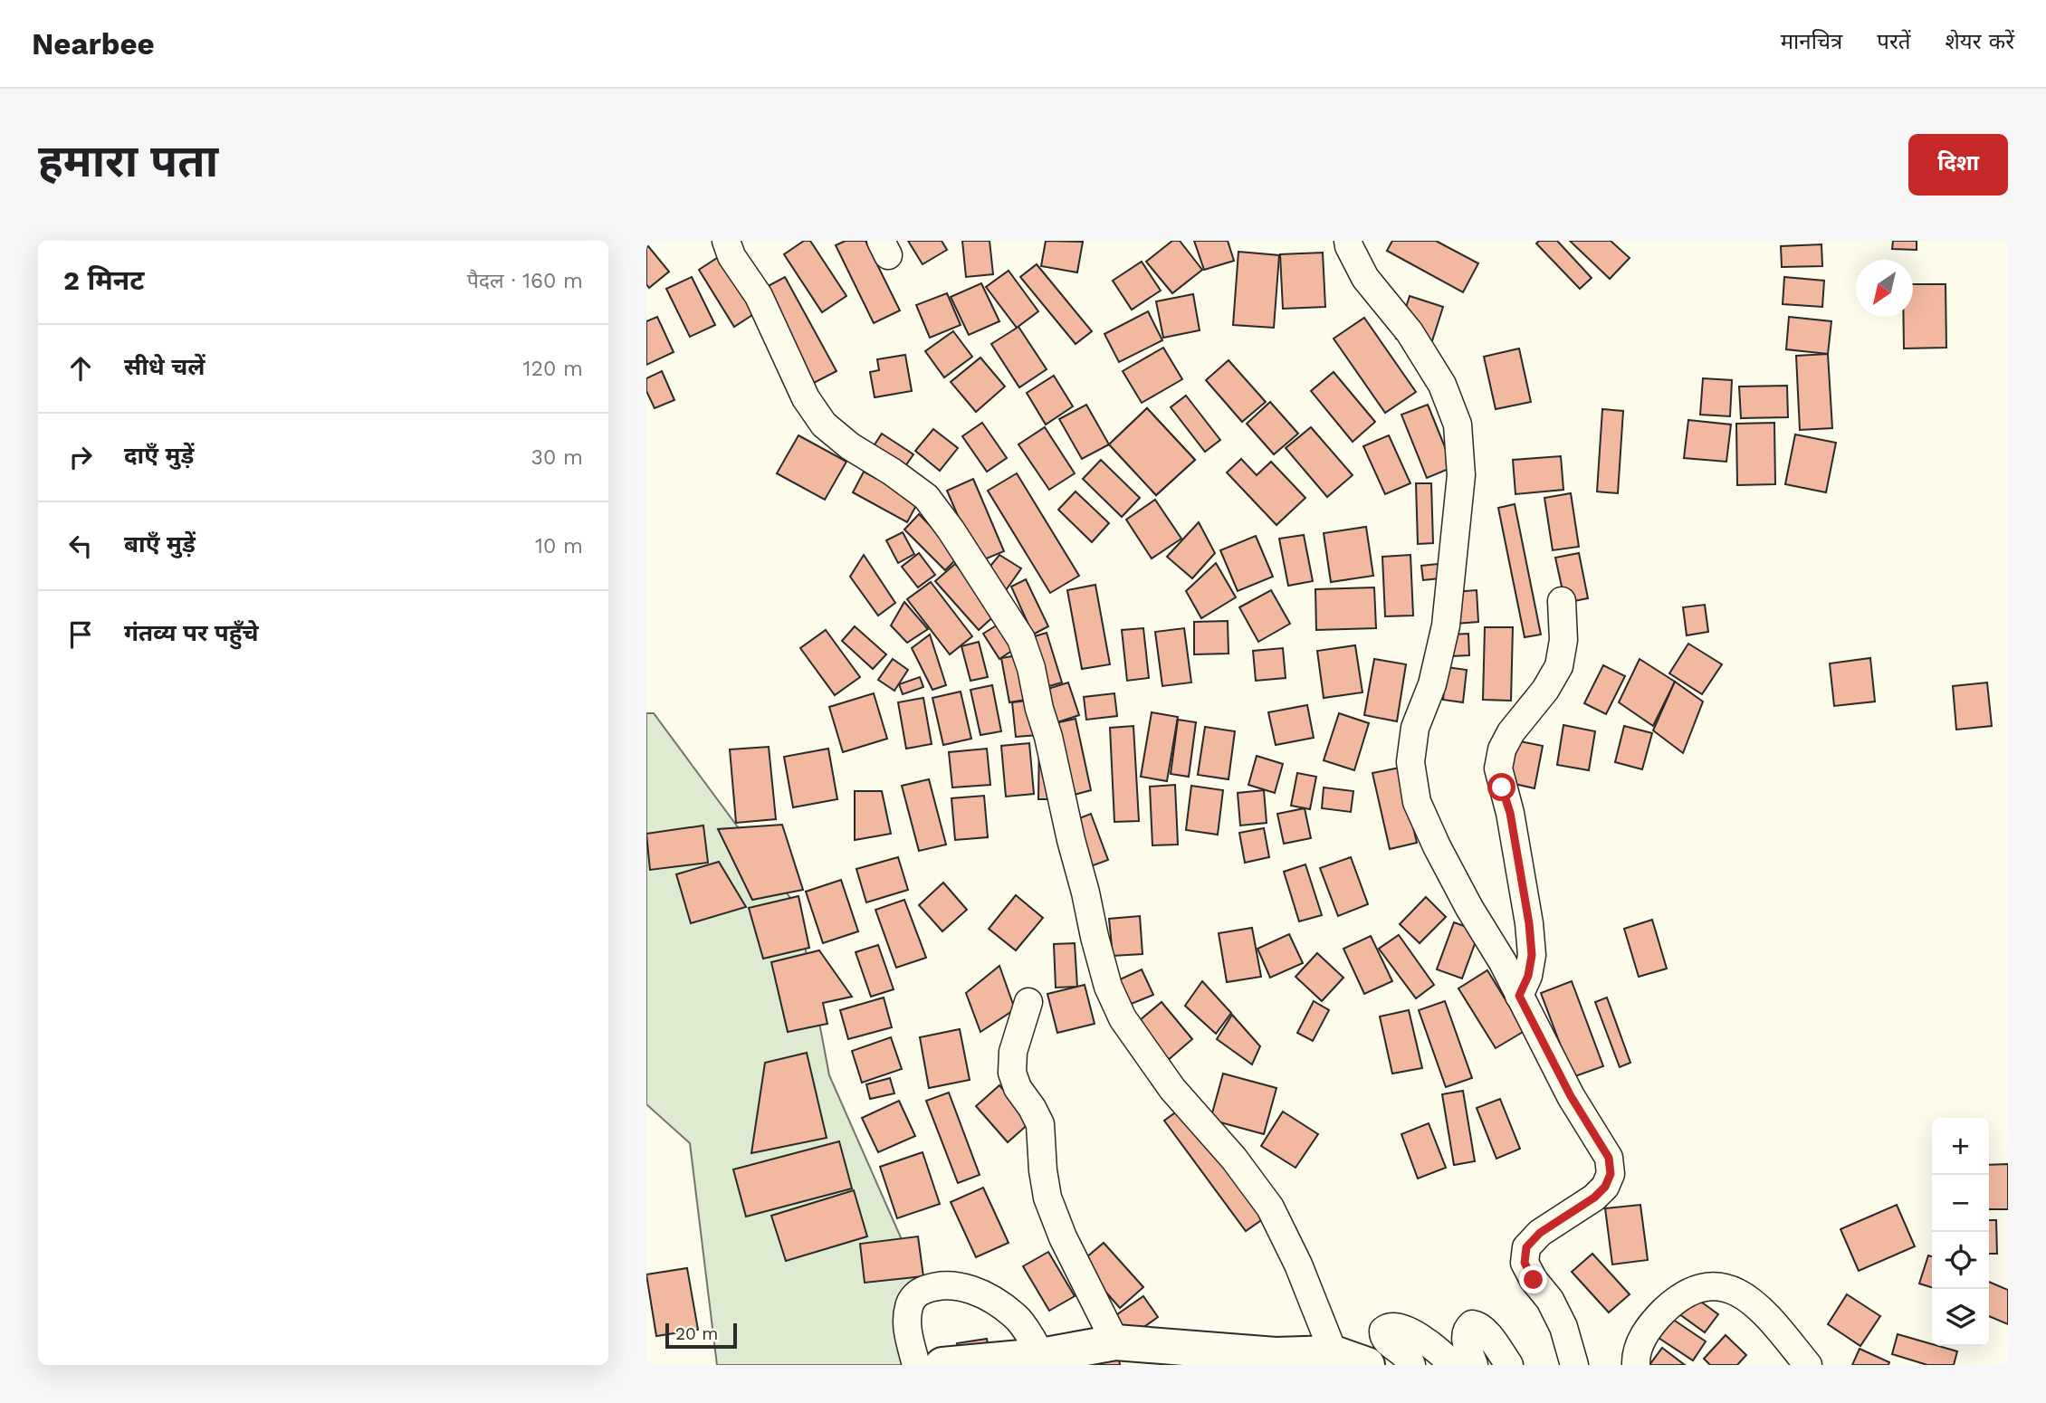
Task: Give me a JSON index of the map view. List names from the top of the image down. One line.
{"scale_bar":"20 m","north":"bottom left","page":{"header":"Nearbee","nav":["मानचित्र","परतें","शेयर करें"],"buttons":"दिशा","title":"हमारा पता","heading":["2 मिनट","पैदल · 160 m"],"list":[["सीधे चलें","120 m"],["दाएँ मुड़ें","30 m"],["बाएँ मुड़ें","10 m"],"गंतव्य पर पहुँचे"],"map_buttons":["+","−"],"scale":"20 m"}}
